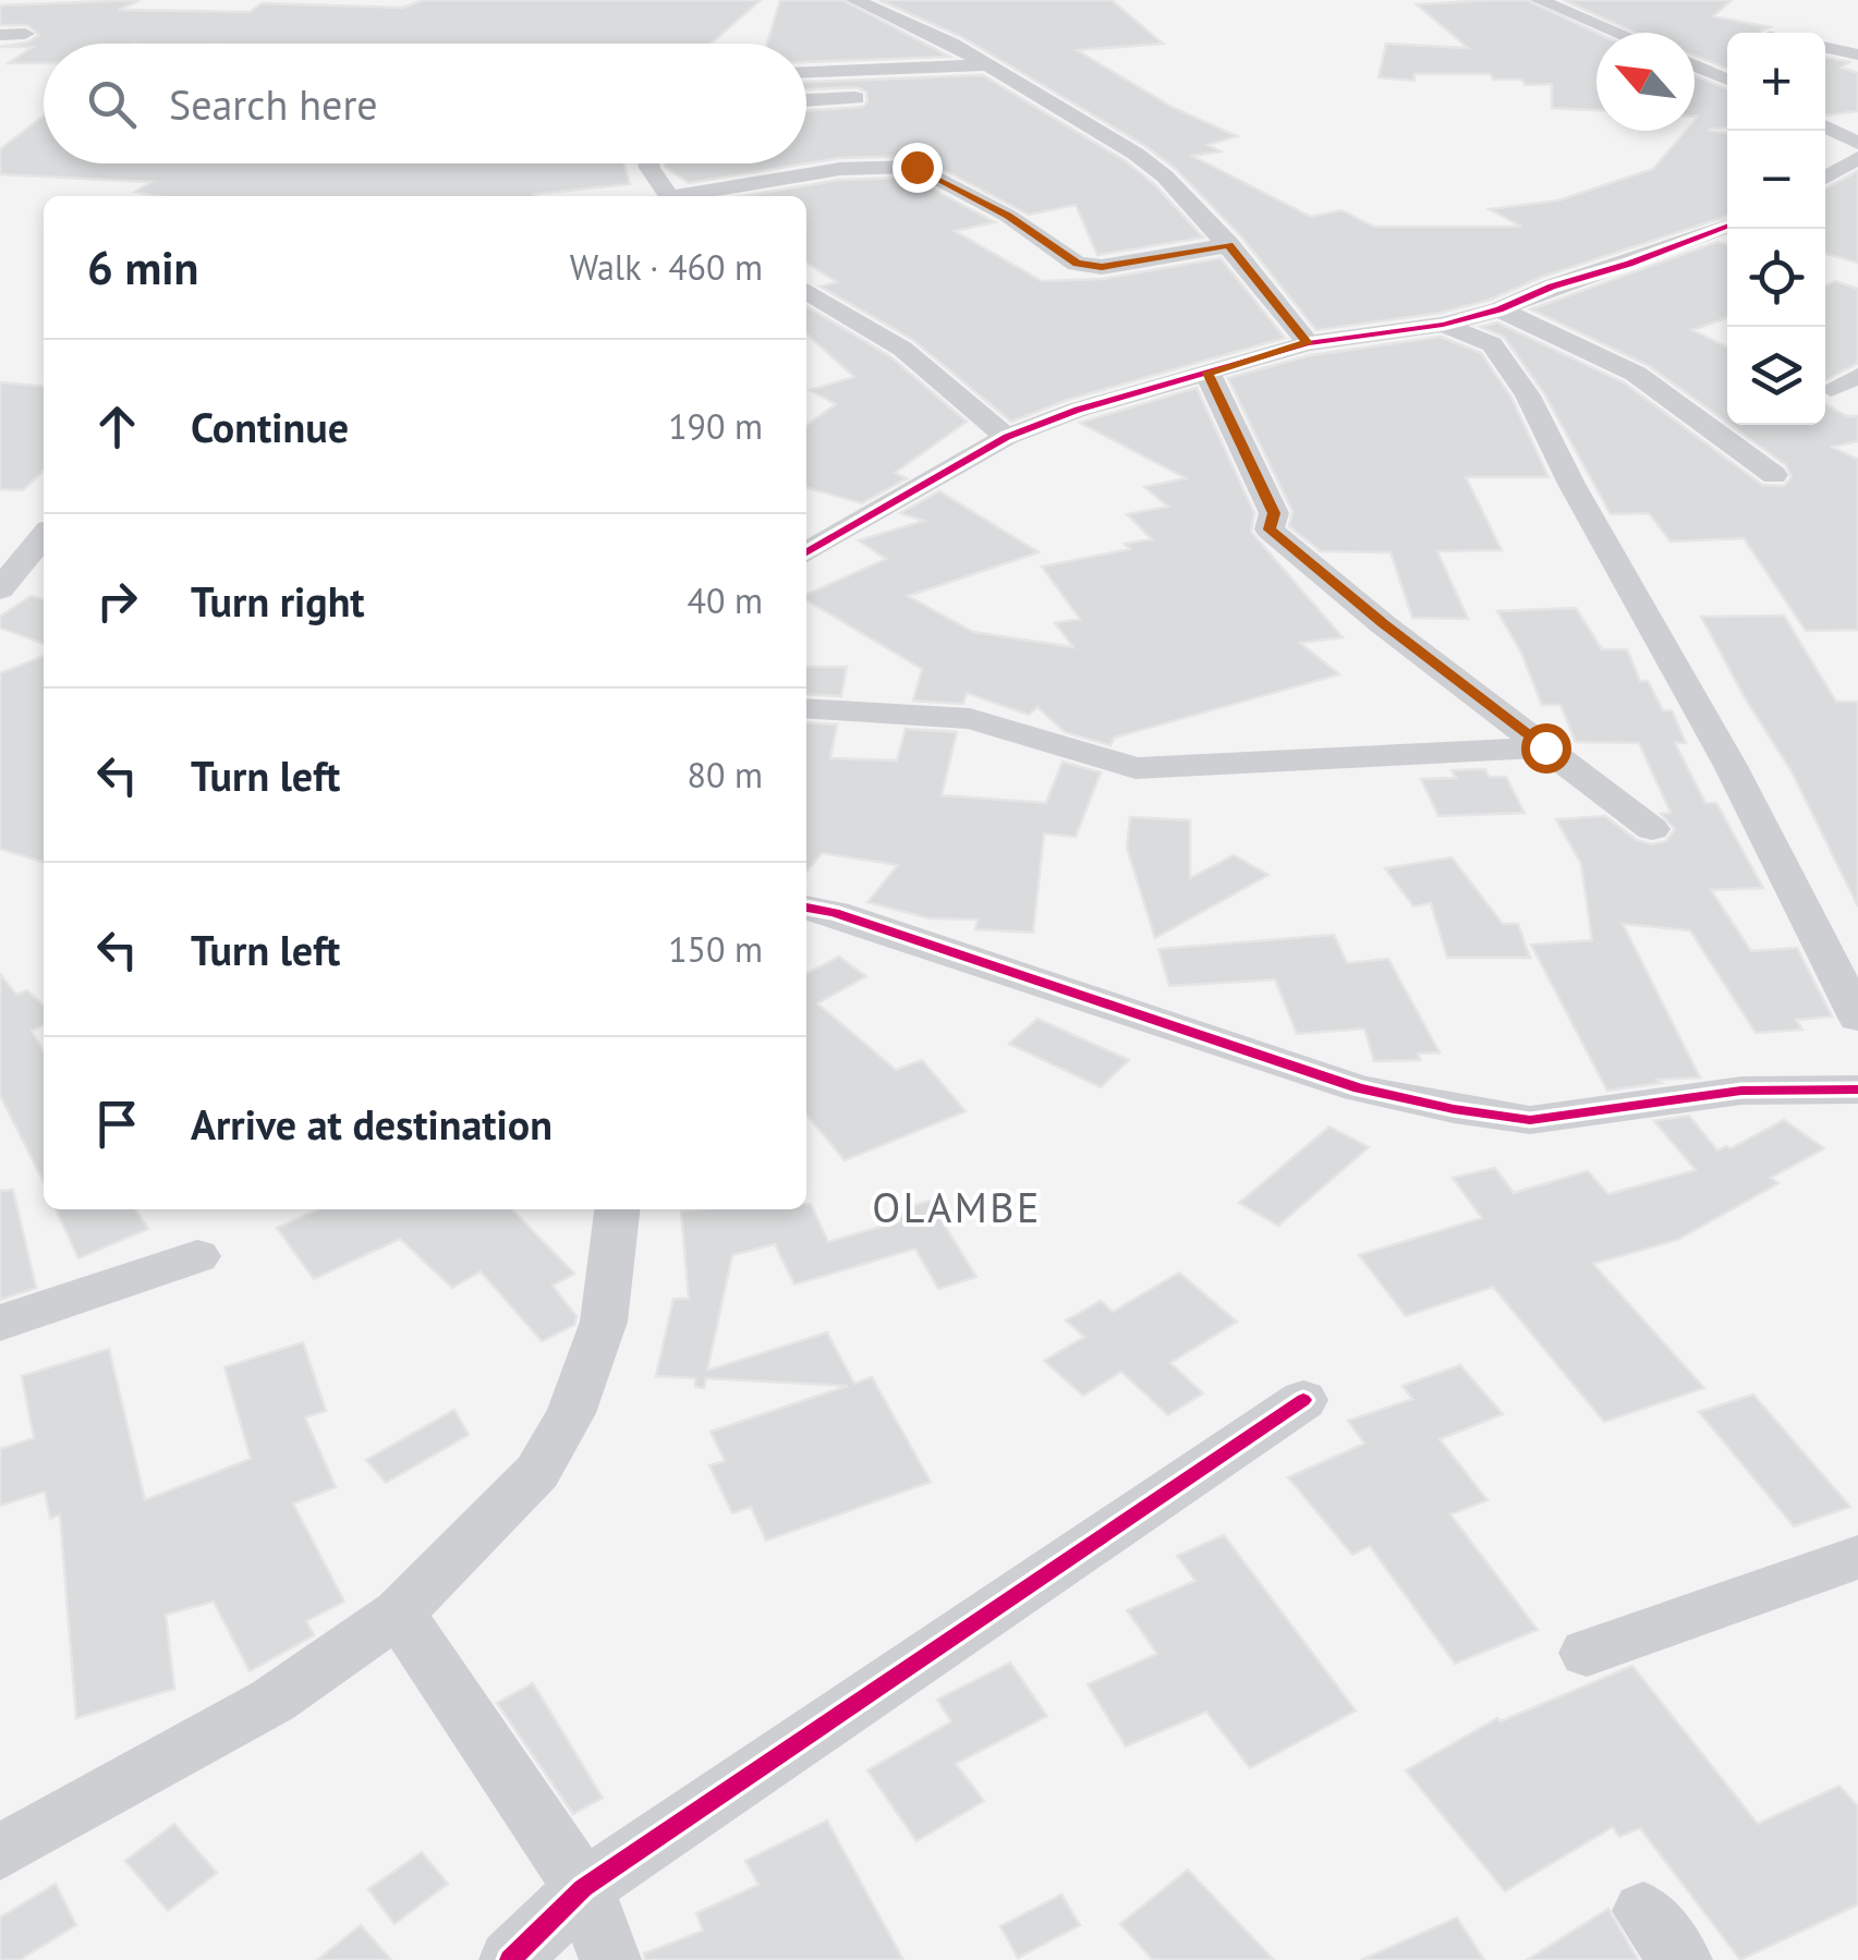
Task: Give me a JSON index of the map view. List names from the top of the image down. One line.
{"districts":["OLAMBE"],"north":"top left","page":{"map_buttons":["+","−"],"search":"Search here","heading":["6 min","Walk · 460 m"],"list":[["Continue","190 m"],["Turn right","40 m"],["Turn left","80 m"],["Turn left","150 m"],"Arrive at destination"]}}
